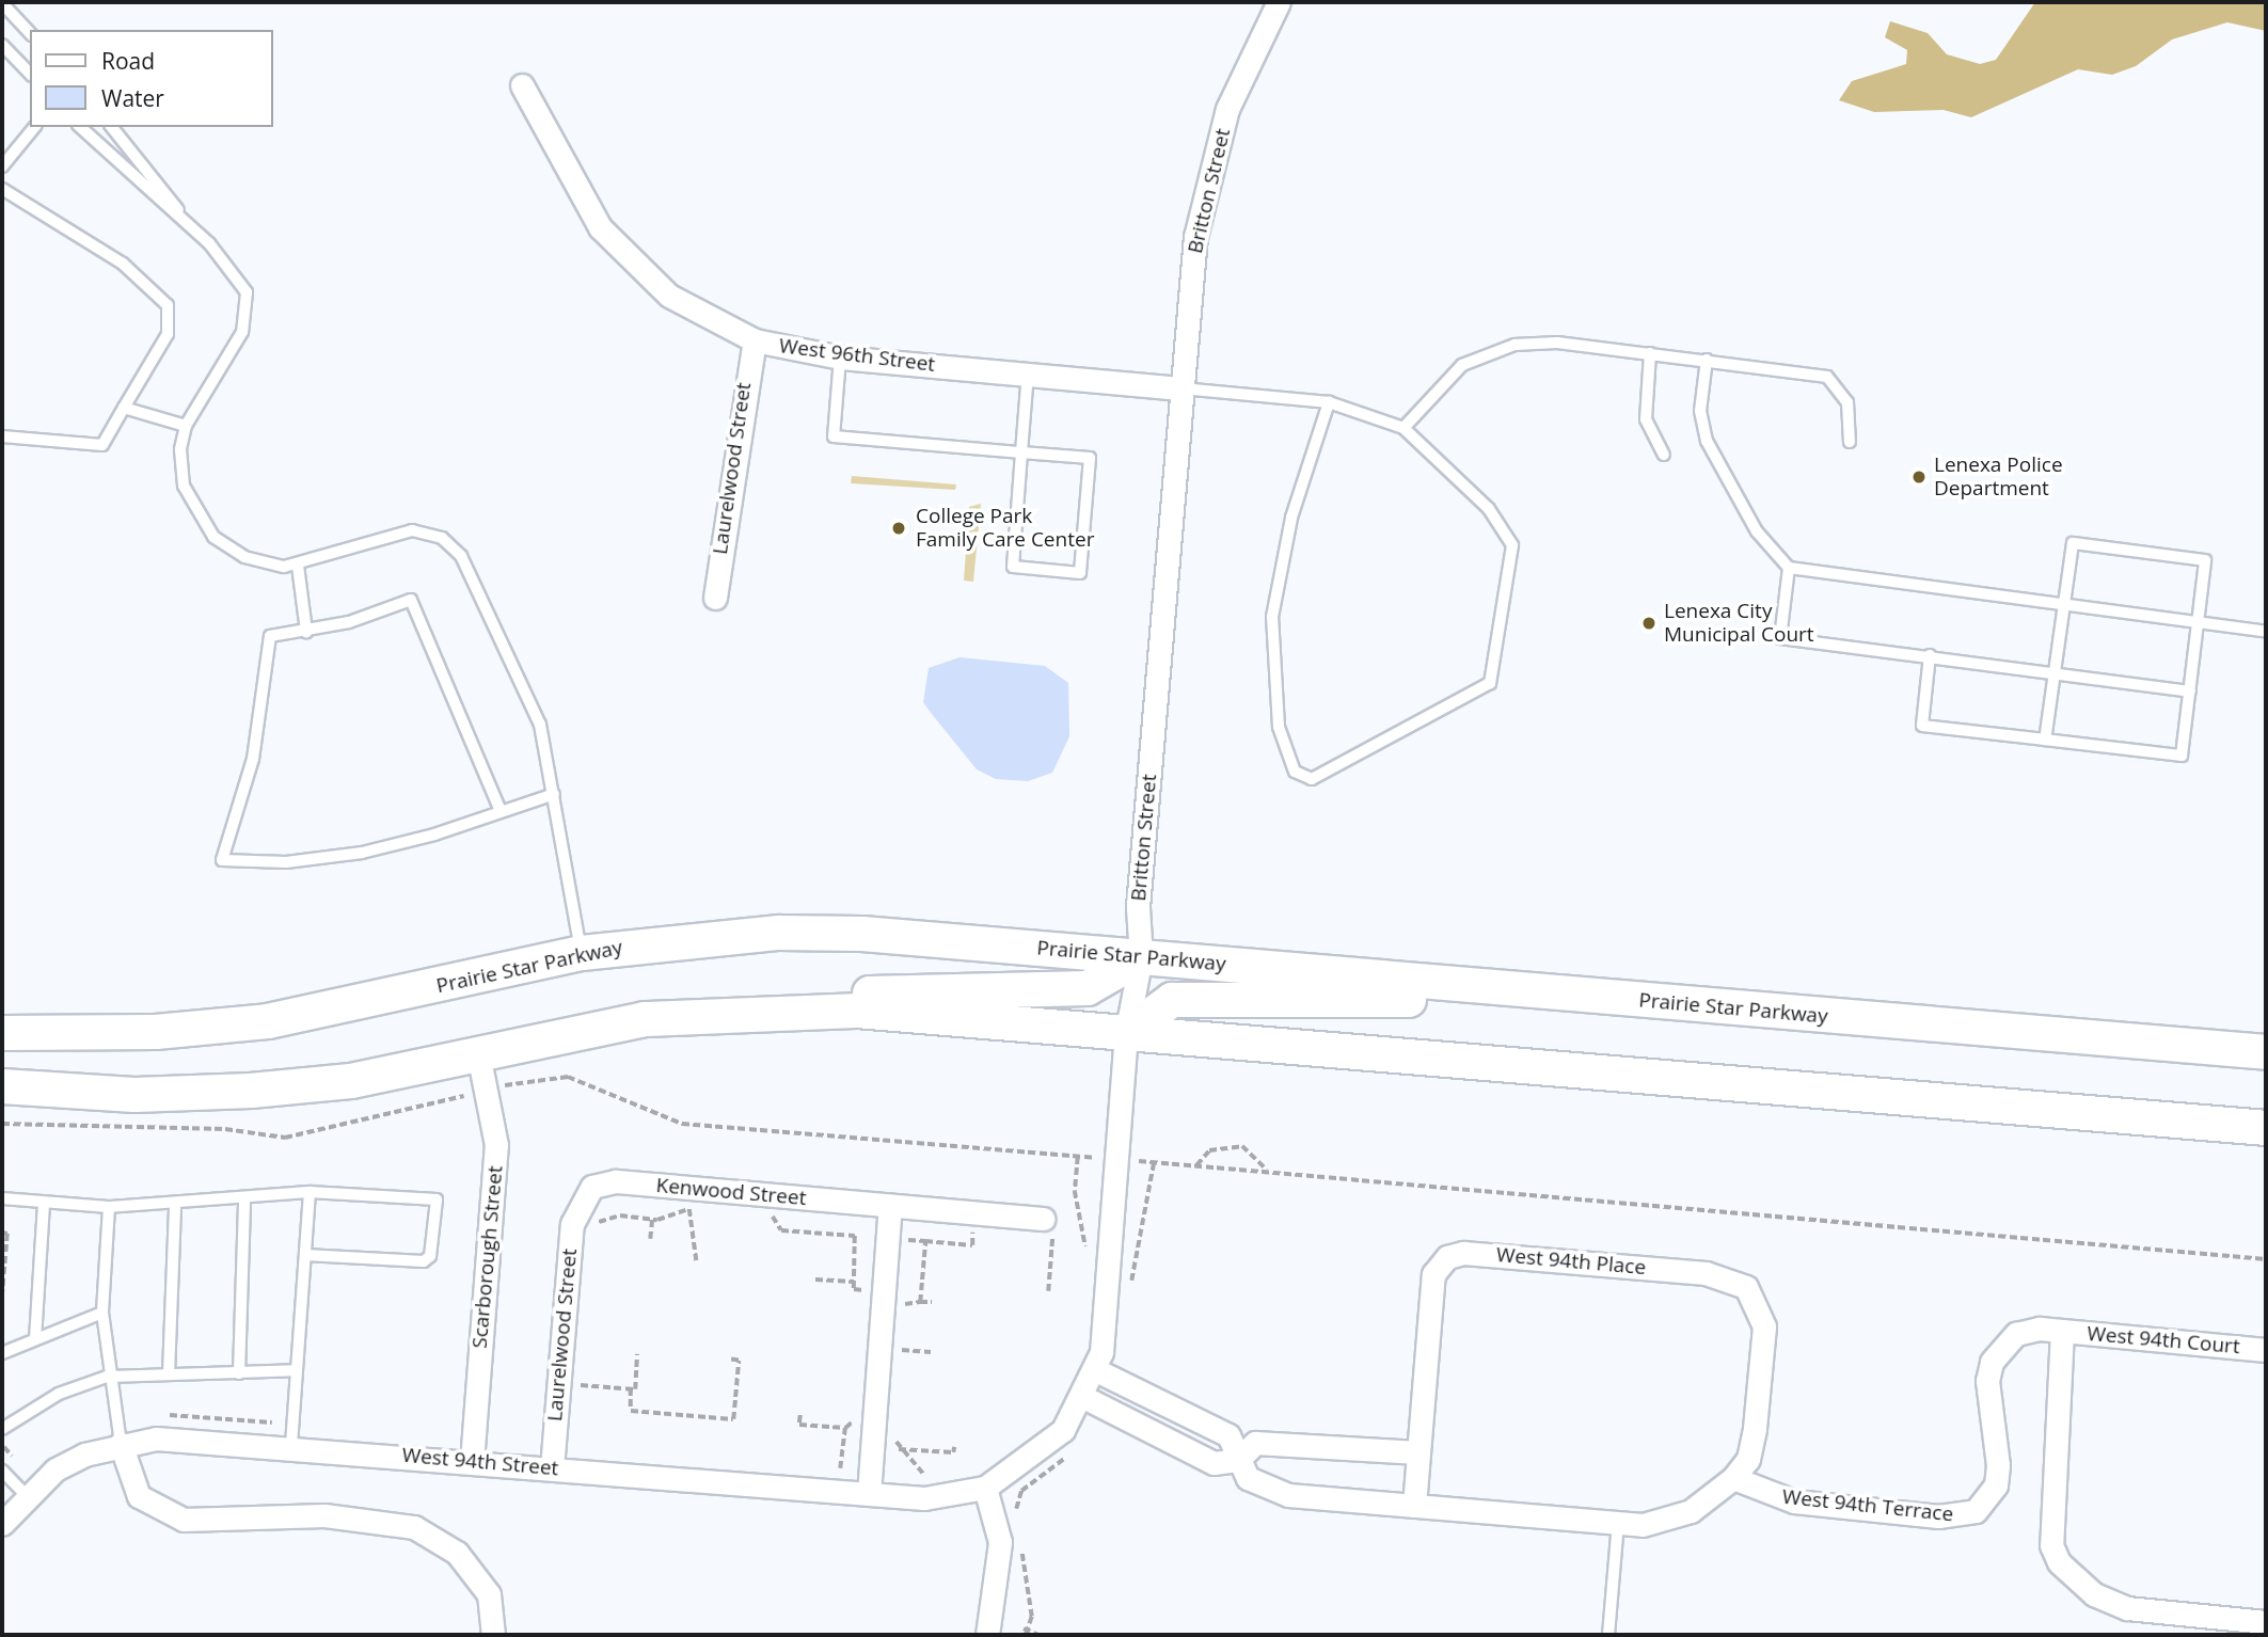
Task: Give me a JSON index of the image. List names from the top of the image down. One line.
{"streets":{"main road":["Prairie Star Parkway"],"street":["Britton Street","West 96th Street","Laurelwood Street","Kenwood Street","Scarborough Street","West 94th Place","West 94th Court","West 94th Street","West 94th Terrace"]},"crossings":[["Britton Street","West 96th Street"],["Britton Street","Prairie Star Parkway"],["Britton Street","West 94th Street"],["West 96th Street","Laurelwood Street"],["Laurelwood Street","Kenwood Street"],["Laurelwood Street","West 94th Street"],["Scarborough Street","West 94th Street"],["West 94th Place","West 94th Terrace"],["West 94th Court","West 94th Terrace"]],"places":["Lenexa Police Department","College Park Family Care Center","Lenexa City Municipal Court"],"legend":["Road","Water"]}
